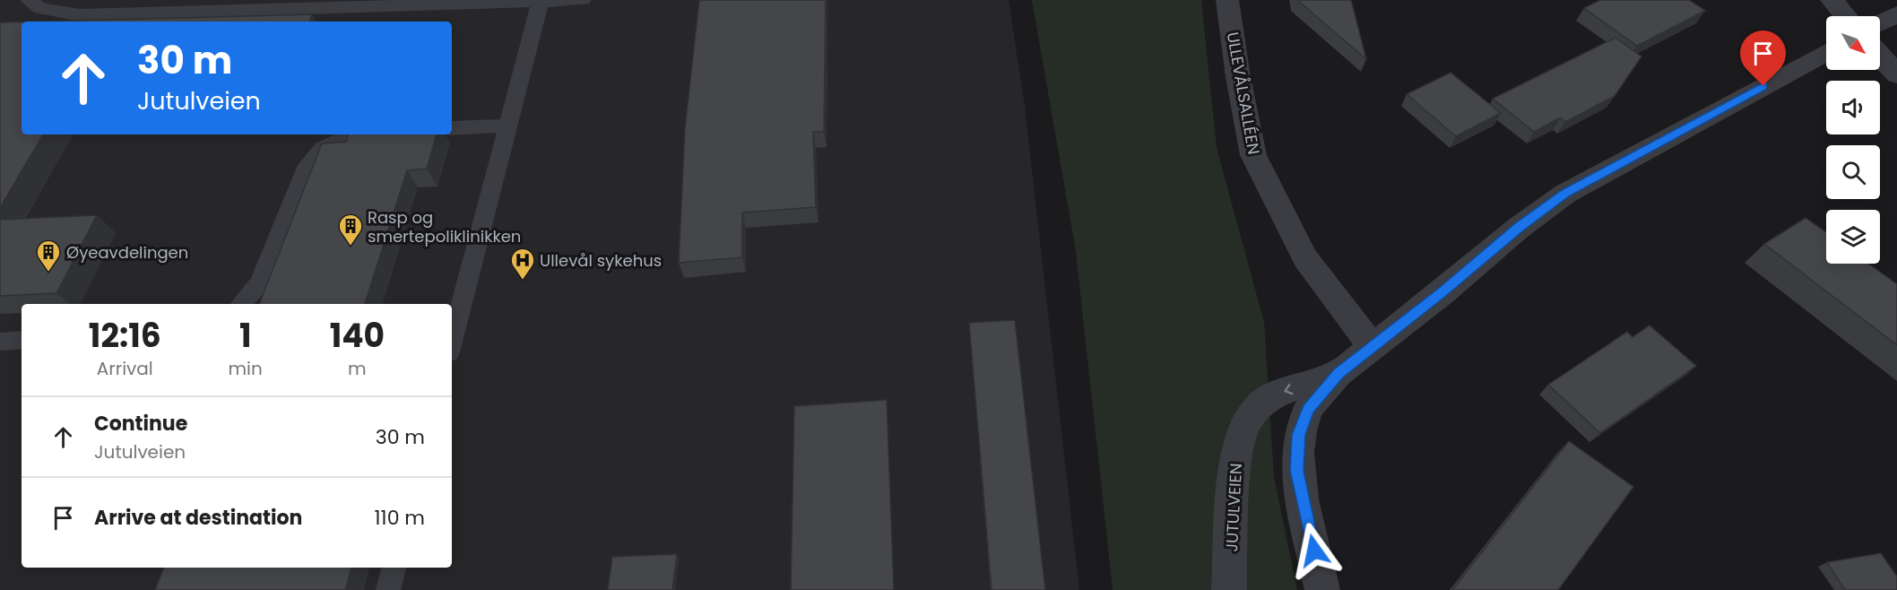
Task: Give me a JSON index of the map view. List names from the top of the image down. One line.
{"streets":{"street":["ULLEVÅLSALLÉEN","JUTULVEIEN"]},"crossings":[["ULLEVÅLSALLÉEN","JUTULVEIEN"]],"places":{"building":["Rasp og smertepoliklinikken","Øyeavdelingen"],"hospital":["Ullevål sykehus"]},"north":"bottom right","page":{"turn":["30 m","Jutulveien"],"eta":["12:16","Arrival","1","min","140","m"],"list":[{"name":"Continue","note":"Jutulveien","value":"30 m"},{"name":"Arrive at destination","value":"110 m"}]}}
